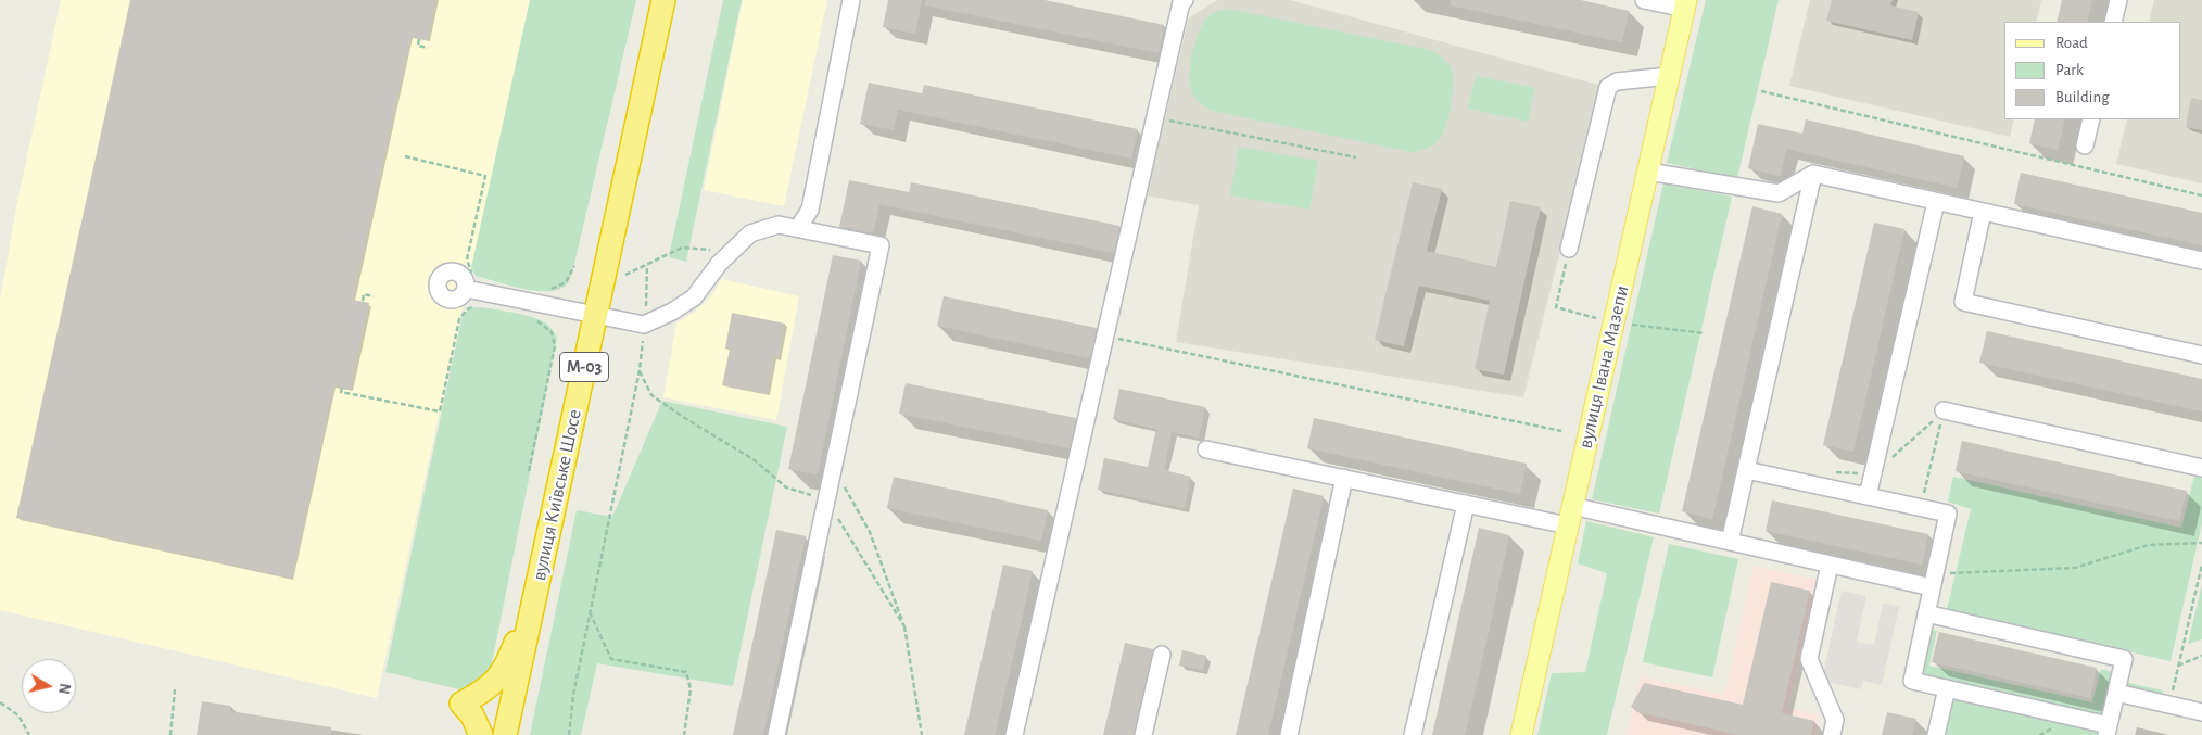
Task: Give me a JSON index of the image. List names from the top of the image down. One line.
{"streets":{"highway":["М-03","вулиця Київське Шосе"],"main road":["вулиця Івана Мазепи"]},"legend":["Road","Park","Building"],"north":"right"}
